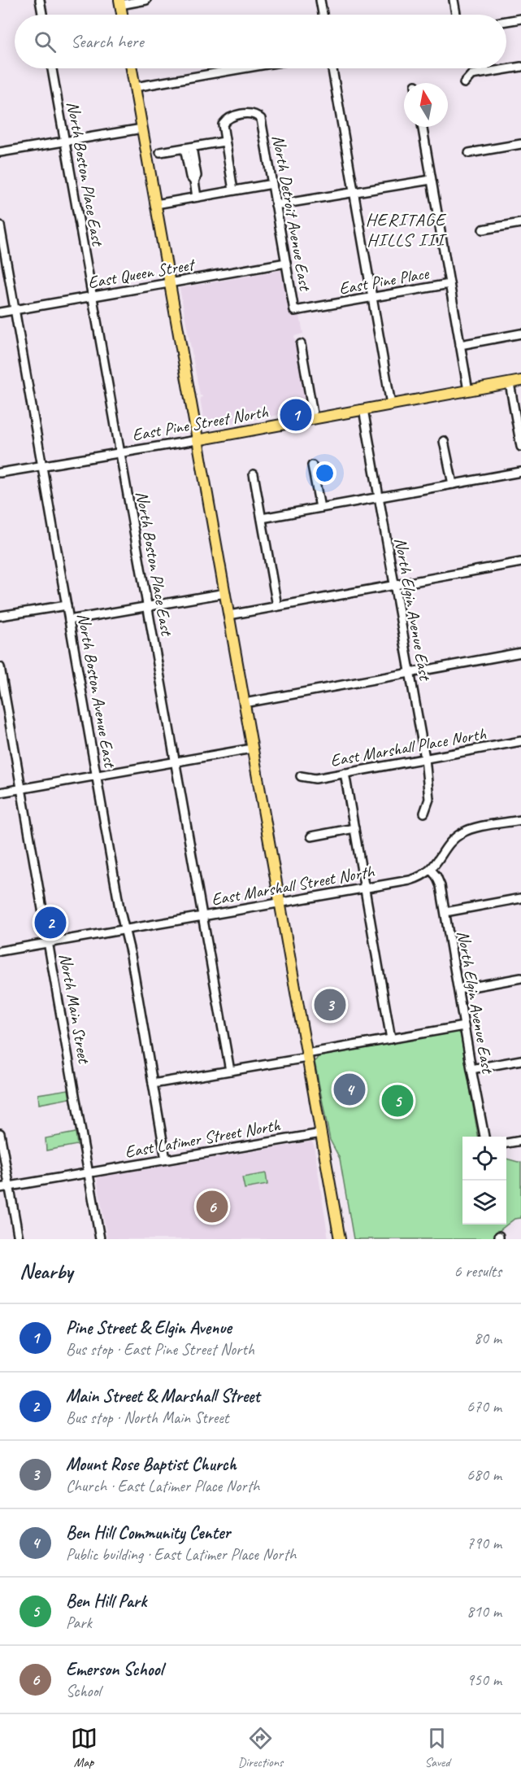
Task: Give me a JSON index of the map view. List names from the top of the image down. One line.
{"streets":{"main road":["East Pine Street North"],"street":["North Boston Place East","North Detroit Avenue East","East Queen Street","East Pine Place","North Elgin Avenue East","North Boston Avenue East","East Marshall Place North","East Marshall Street North","North Main Street","East Latimer Street North"]},"crossings":[["North Boston Place East","East Queen Street"],["North Boston Place East","East Pine Street North"],["North Boston Place East","East Marshall Street North"],["North Detroit Avenue East","East Queen Street"],["North Detroit Avenue East","East Pine Place"],["East Queen Street","North Boston Avenue East"],["East Pine Street North","North Elgin Avenue East"],["East Pine Street North","North Boston Avenue East"],["North Elgin Avenue East","East Marshall Place North"],["North Elgin Avenue East","East Marshall Street North"],["North Boston Avenue East","East Marshall Street North"],["North Boston Avenue East","East Latimer Street North"],["East Marshall Street North","North Main Street"],["North Main Street","East Latimer Street North"]],"districts":["HERITAGE HILLS III"],"north":"top","page":{"search":"Search here","pins":["1","2","3","4","5","6"],"heading":["Nearby","6 results"],"list":[{"mark":"1","name":"Pine Street & Elgin Avenue","note":"Bus stop · East Pine Street North","value":"80 m"},{"mark":"2","name":"Main Street & Marshall Street","note":"Bus stop · North Main Street","value":"670 m"},{"mark":"3","name":"Mount Rose Baptist Church","note":"Church · East Latimer Place North","value":"680 m"},{"mark":"4","name":"Ben Hill Community Center","note":"Public building · East Latimer Place North","value":"790 m"},{"mark":"5","name":"Ben Hill Park","note":"Park","value":"810 m"},{"mark":"6","name":"Emerson School","note":"School","value":"950 m"}],"nav":["Map","Directions","Saved"]}}
